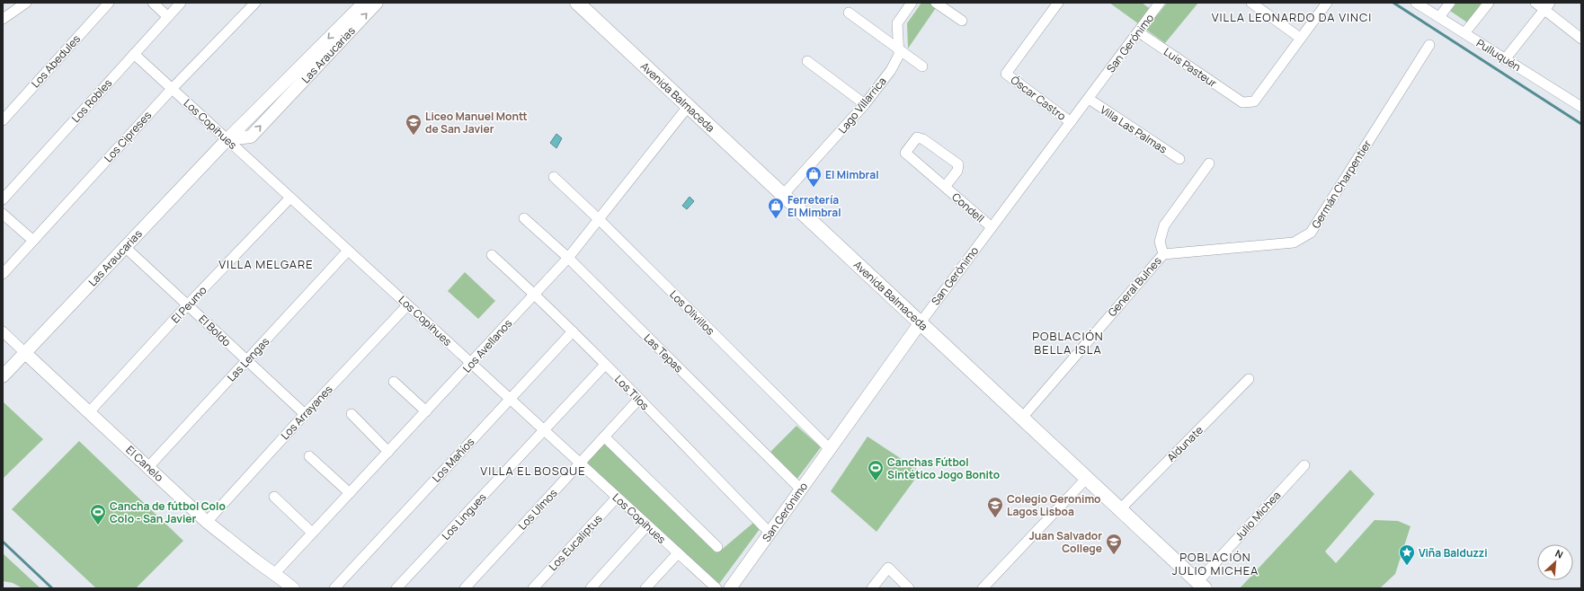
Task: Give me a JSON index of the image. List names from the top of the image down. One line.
{"streets":{"main road":["Avenida Balmaceda"],"street":["San Gerónimo","Las Araucarias","Pulluquén","Los Abedules","Luis Pasteur","Óscar Castro","Los Robles","Lago Villarrica","Los Copihues","Villa Las Palmas","Los Cipreses","Germán Charpentier","Condell","General Bulnes","El Peumo","Los Olivillos","El Boldo","Los Avellanos","Las Tepas","Las Lengas","Los Tilos","Los Arrayanes","Aldunate","Los Mañíos","El Canelo","Los Ulmos","Julio Michea","Los Lingues","Los Eucaliptus"]},"crossings":[["San Gerónimo","Luis Pasteur"],["San Gerónimo","Avenida Balmaceda"],["San Gerónimo","Óscar Castro"],["San Gerónimo","Villa Las Palmas"],["San Gerónimo","Condell"],["San Gerónimo","Los Olivillos"],["San Gerónimo","Las Tepas"],["San Gerónimo","Los Tilos"],["Las Araucarias","Los Copihues"],["Las Araucarias","El Boldo"],["Las Araucarias","El Canelo"],["Avenida Balmaceda","Lago Villarrica"],["Avenida Balmaceda","General Bulnes"],["Avenida Balmaceda","Los Avellanos"],["Avenida Balmaceda","Aldunate"],["Avenida Balmaceda","Julio Michea"],["Los Robles","Los Copihues"],["Los Copihues","Los Cipreses"],["Los Copihues","El Peumo"],["Los Copihues","Los Avellanos"],["Los Copihues","Las Lengas"],["Los Copihues","Los Arrayanes"],["Los Copihues","Los Mañíos"],["Los Copihues","Los Ulmos"],["Los Copihues","Los Lingues"],["Los Copihues","Los Eucaliptus"],["Germán Charpentier","General Bulnes"],["El Peumo","El Boldo"],["El Peumo","El Canelo"],["Los Olivillos","Los Avellanos"],["El Boldo","Las Lengas"],["El Boldo","Los Arrayanes"],["Los Avellanos","Las Tepas"],["Los Avellanos","Los Tilos"],["Los Avellanos","El Canelo"],["Las Lengas","El Canelo"],["Los Tilos","Los Mañíos"],["Los Tilos","Los Ulmos"],["Los Tilos","Los Lingues"],["Los Arrayanes","El Canelo"]],"districts":["VILLA LEONARDO DA VINCI","VILLA MELGARE","POBLACIÓN BELLA ISLA","VILLA EL BOSQUE","POBLACIÓN JULIO MICHEA"],"places":{"school or university":["Liceo Manuel Montt de San Javier","Colegio Geronimo Lagos Lisboa","Juan Salvador College"],"shop":["El Mimbral","Ferretería El Mimbral"],"sports":["Canchas Fútbol Sintético Jogo Bonito","Cancha de fútbol Colo Colo - San Javier"],"place":["Viña Balduzzi"]},"north":"top right"}
